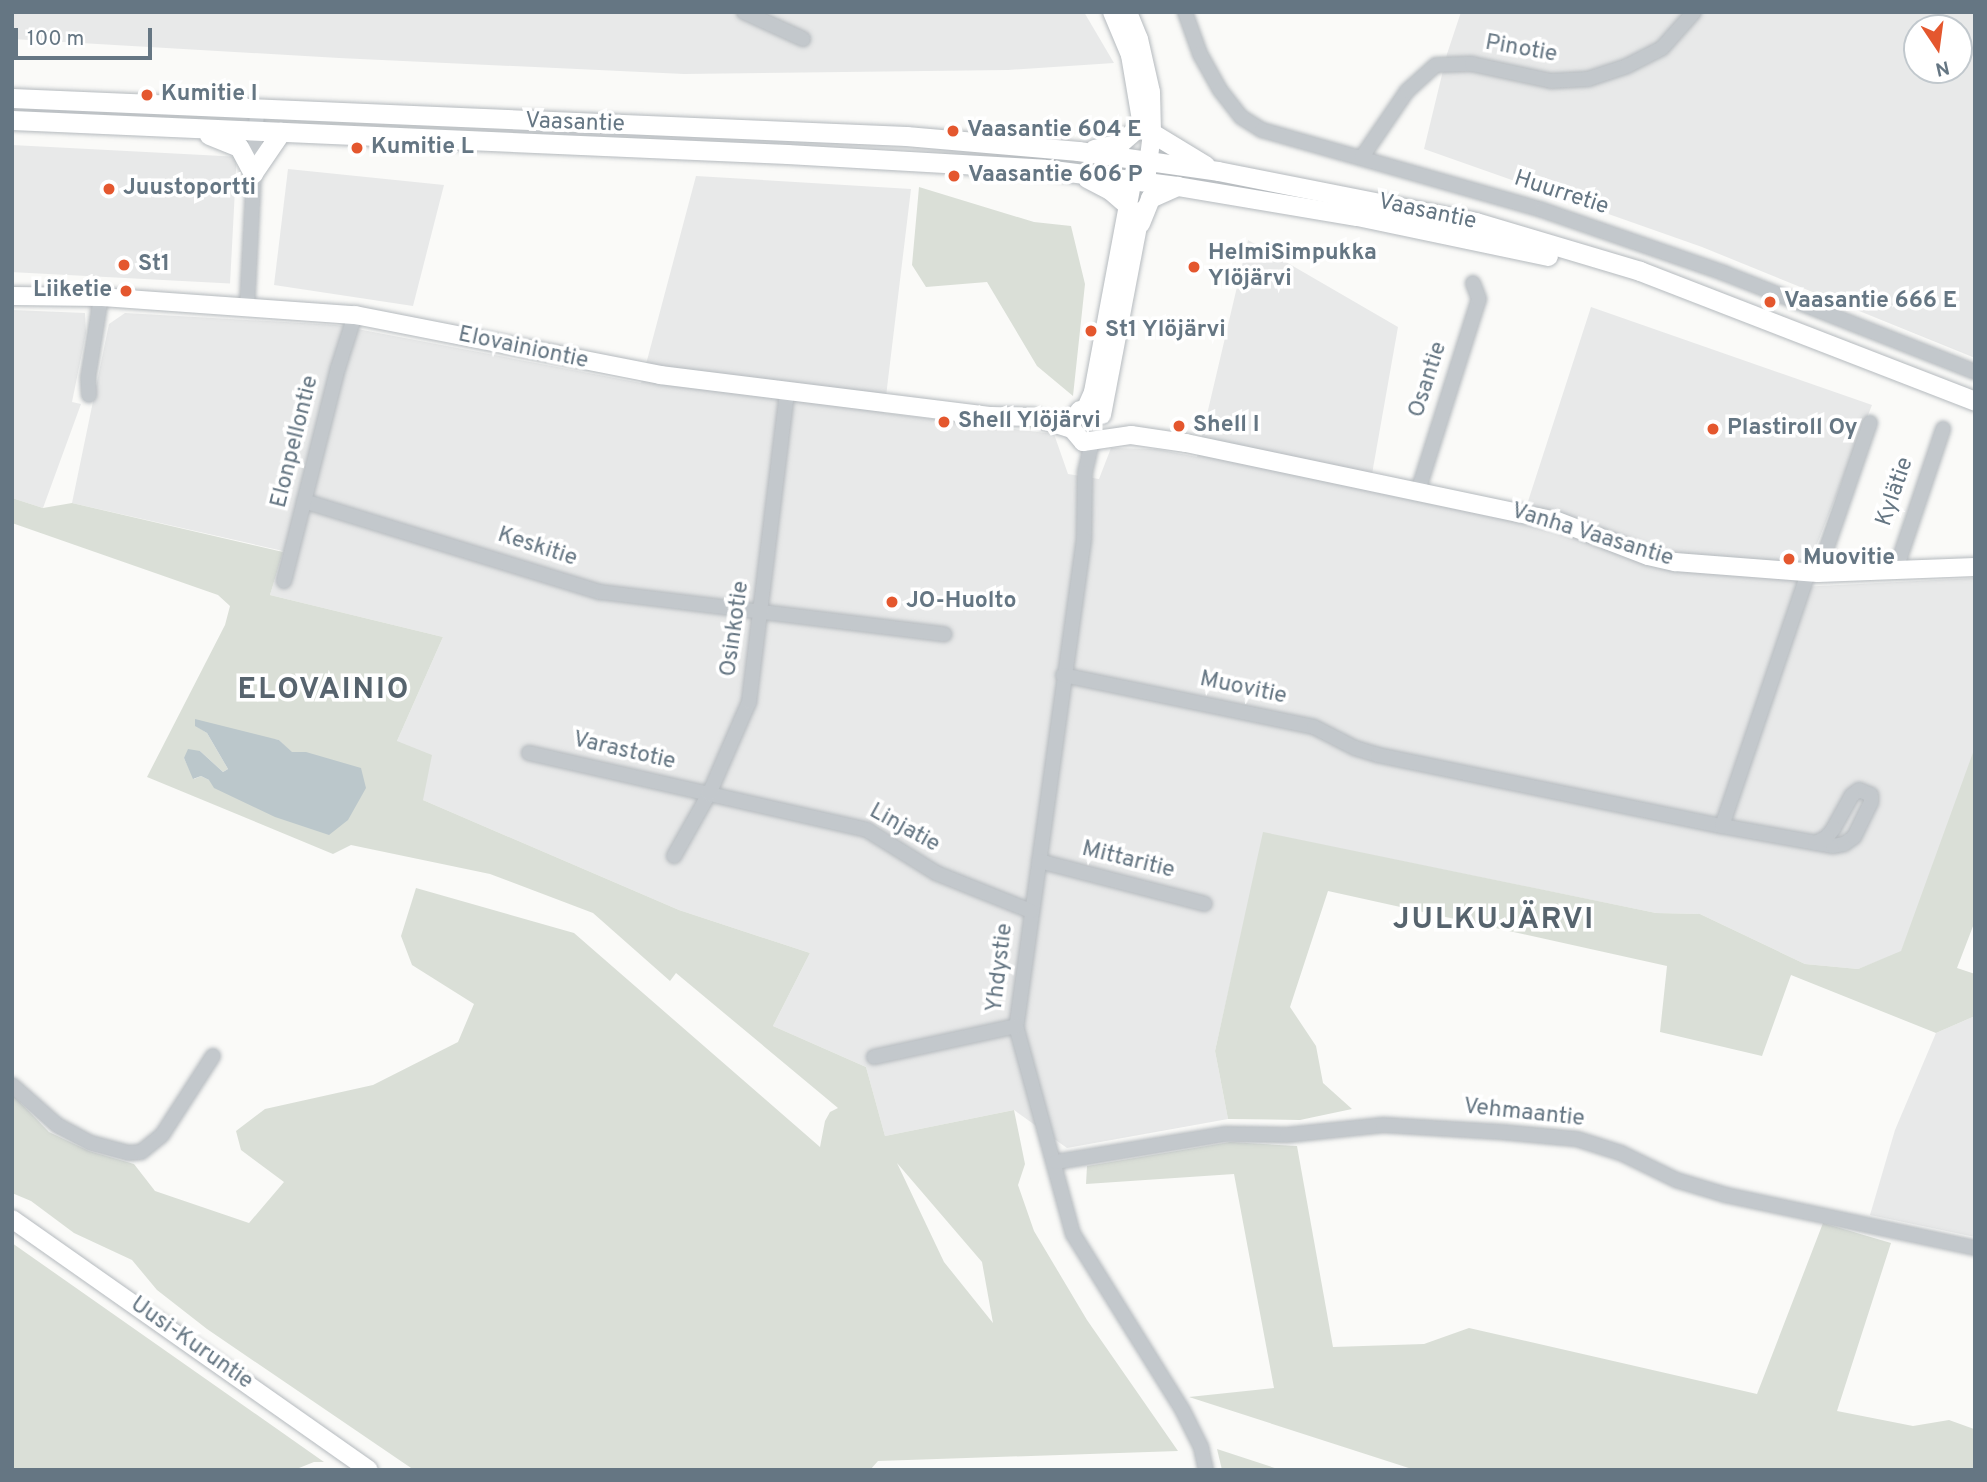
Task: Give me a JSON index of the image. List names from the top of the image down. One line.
{"streets":{"highway":["Vaasantie"],"main road":["Elovainiontie","Vanha Vaasantie","Uusi-Kuruntie"],"street":["Pinotie","Huurretie","Osantie","Elonpellontie","Kylätie","Keskitie","Osinkotie","Muovitie","Varastotie","Linjatie","Mittaritie","Yhdystie","Vehmaantie"]},"crossings":[["Pinotie","Huurretie"],["Elovainiontie","Elonpellontie"],["Elovainiontie","Vanha Vaasantie"],["Elovainiontie","Osinkotie"],["Elovainiontie","Yhdystie"],["Osantie","Vanha Vaasantie"],["Elonpellontie","Keskitie"],["Kylätie","Vanha Vaasantie"],["Vanha Vaasantie","Yhdystie"],["Keskitie","Osinkotie"],["Osinkotie","Varastotie"],["Osinkotie","Linjatie"],["Muovitie","Yhdystie"],["Varastotie","Linjatie"],["Linjatie","Yhdystie"],["Mittaritie","Yhdystie"],["Yhdystie","Vehmaantie"]],"districts":["ELOVAINIO","JULKUJÄRVI"],"places":["Kumitie I","Vaasantie 604 E","Kumitie L","Vaasantie 606 P","Juustoportti","St1","HelmiSimpukka Ylöjärvi","Liiketie","Vaasantie 666 E","St1 Ylöjärvi","Shell Ylöjärvi","Shell I","Plastiroll Oy","Muovitie","JO-Huolto"],"scale_bar":"100 m","north":"bottom"}
